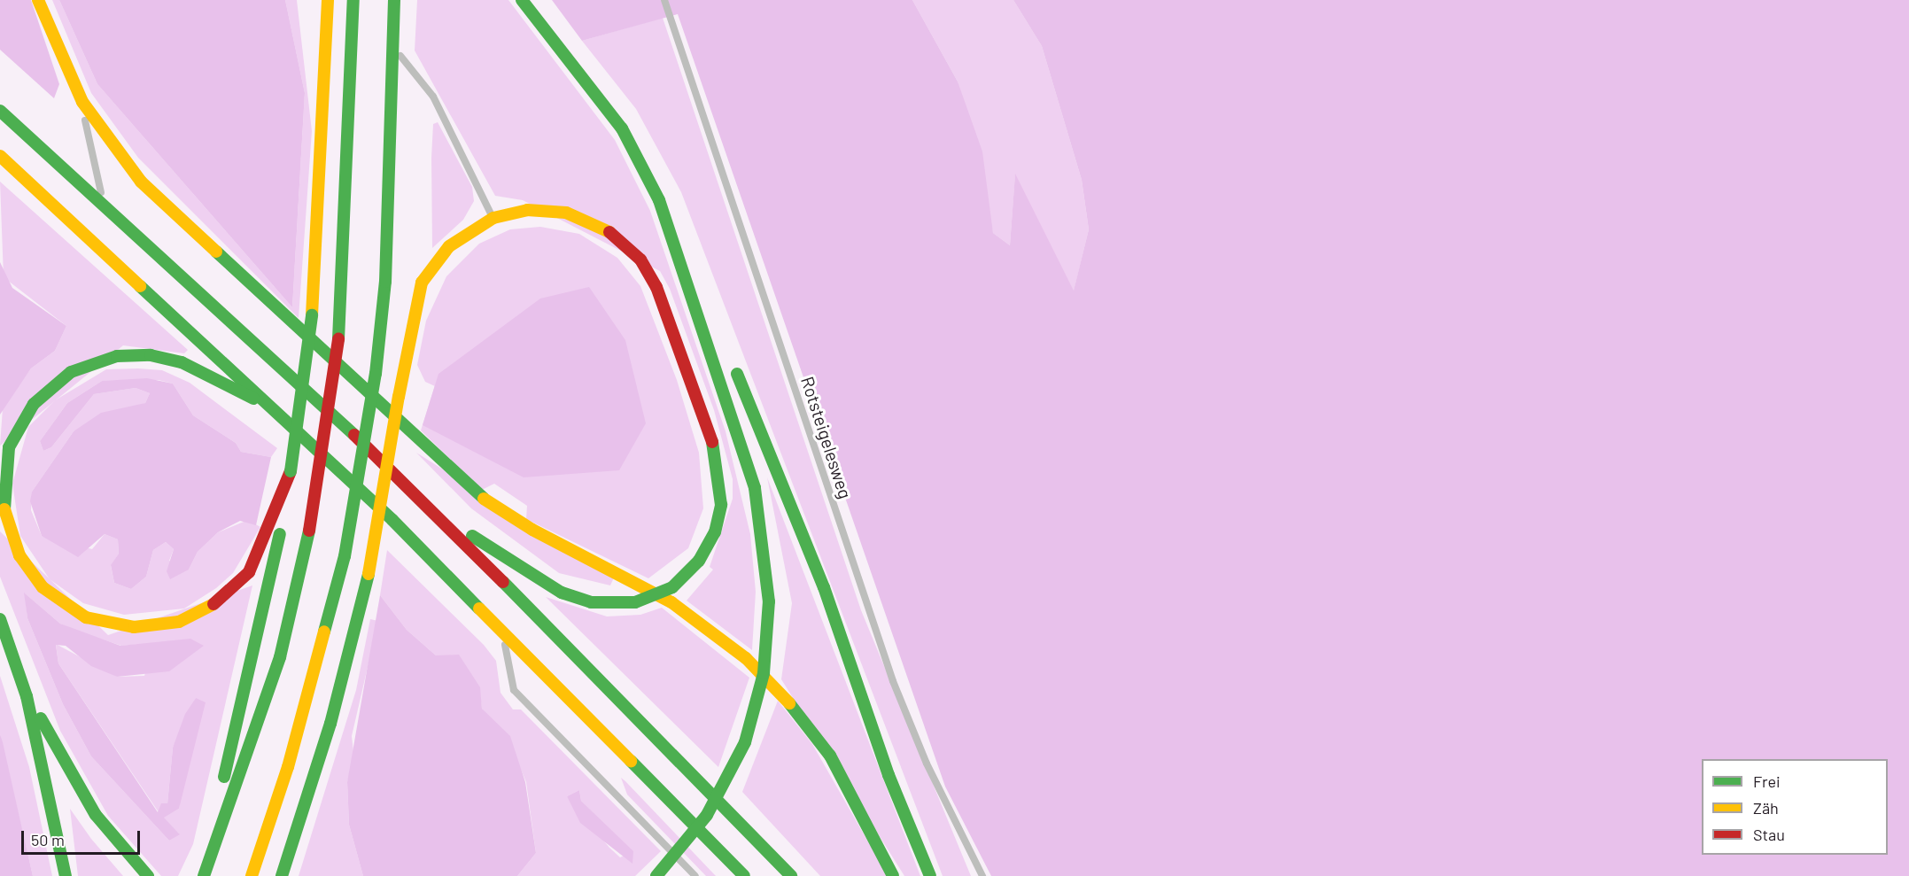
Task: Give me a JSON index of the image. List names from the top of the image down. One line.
{"streets":{"lane":["Rotsteigelesweg"]},"legend":["Frei","Zäh","Stau"],"scale_bar":"50 m"}
